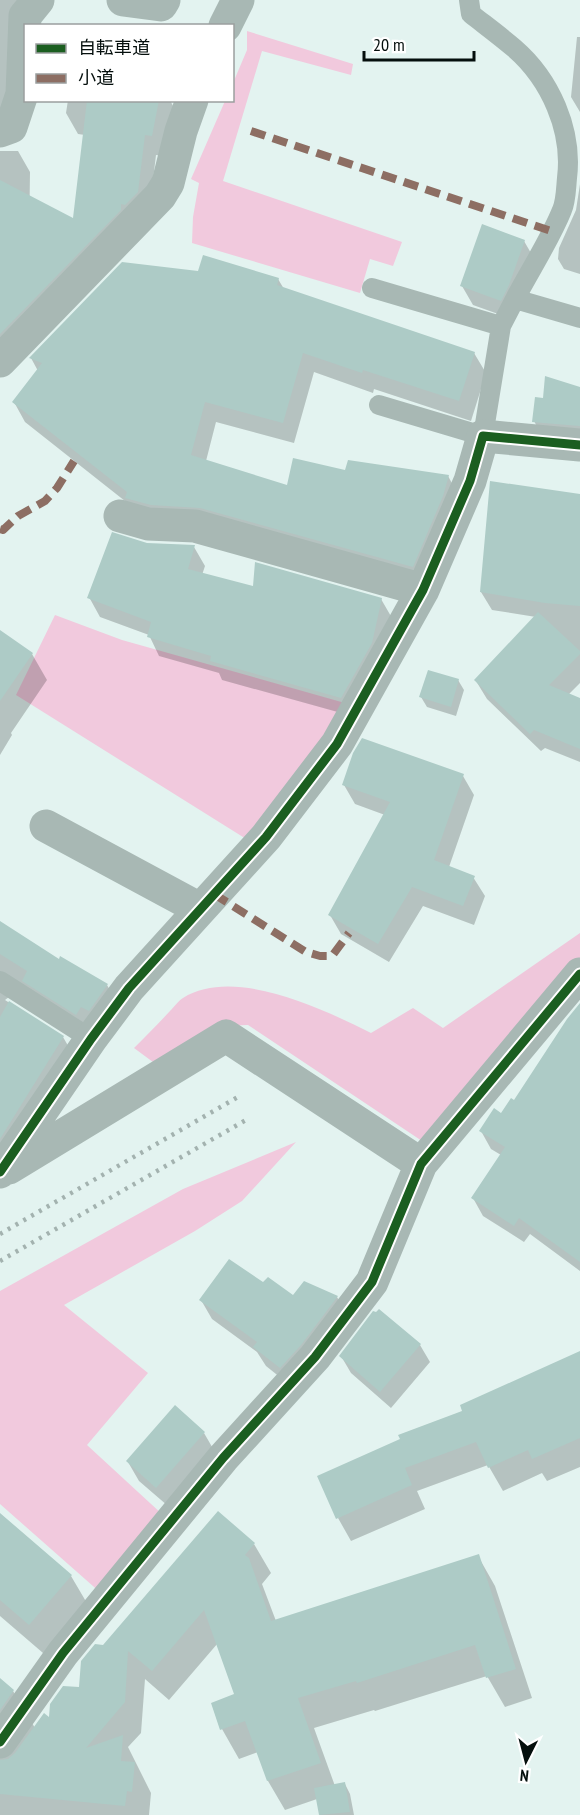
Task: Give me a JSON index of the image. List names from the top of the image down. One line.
{"legend":["自転車道","小道"],"scale_bar":"20 m","north":"bottom"}
